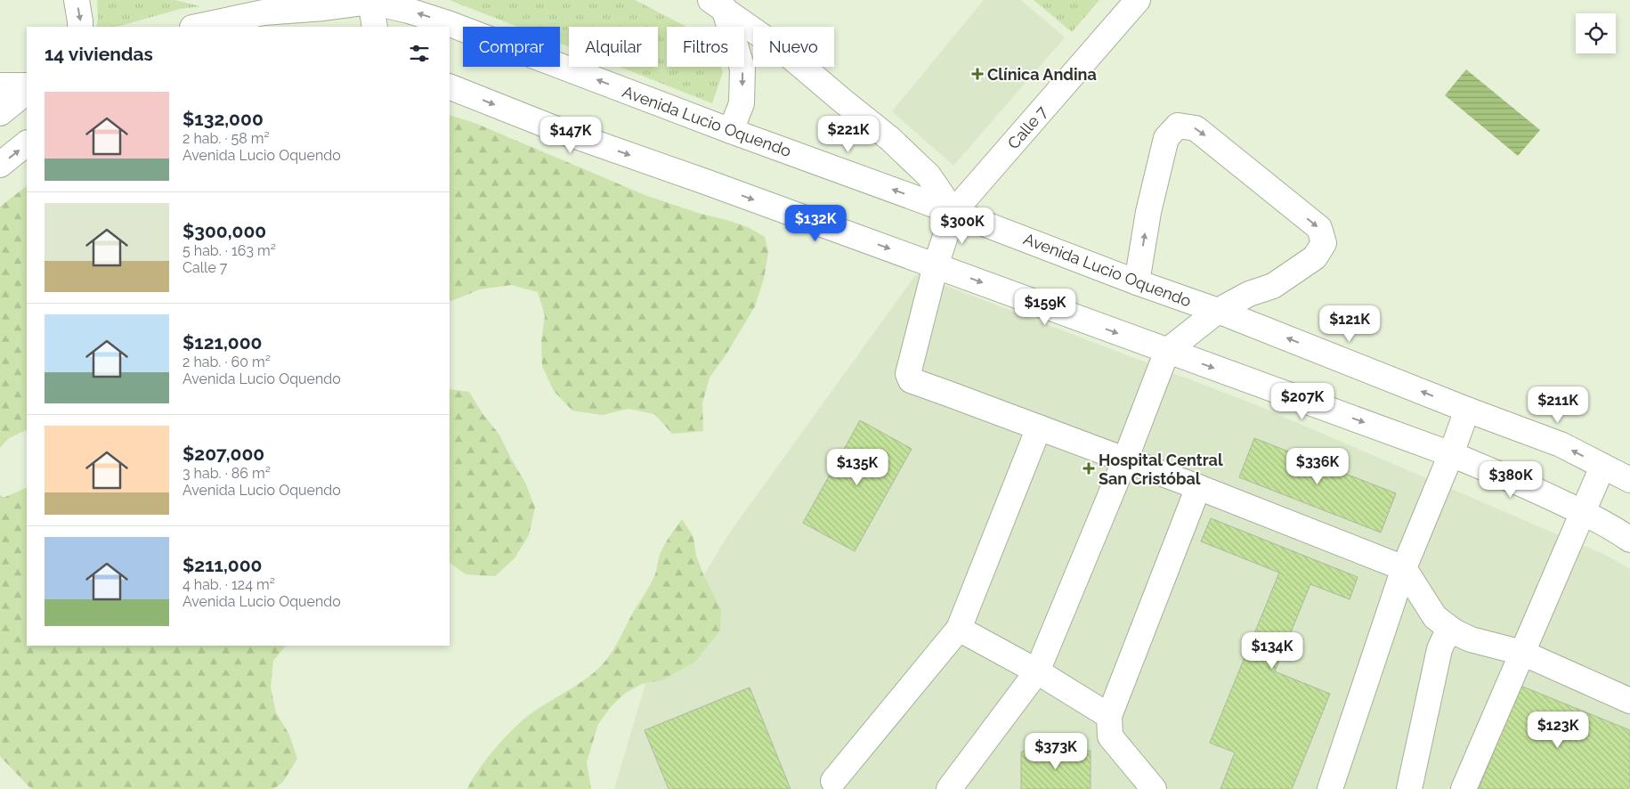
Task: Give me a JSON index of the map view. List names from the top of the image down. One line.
{"streets":{"street":["Avenida Lucio Oquendo","Calle 7"]},"crossings":[["Avenida Lucio Oquendo","Calle 7"]],"places":{"health":["Clínica Andina","Hospital Central San Cristóbal"]},"page":{"chip":["Comprar","Alquilar","Filtros","Nuevo"],"heading":"14 viviendas","list":[{"name":"$132,000","note":"2 hab. · 58 m² · Avenida Lucio Oquendo"},{"name":"$300,000","note":"5 hab. · 163 m² · Calle 7"},{"name":"$121,000","note":"2 hab. · 60 m² · Avenida Lucio Oquendo"},{"name":"$207,000","note":"3 hab. · 86 m² · Avenida Lucio Oquendo"},{"name":"$211,000","note":"4 hab. · 124 m² · Avenida Lucio Oquendo"}],"price":["$221K","$147K","$132K","$300K","$159K","$121K","$207K","$211K","$336K","$135K","$380K","$134K","$123K","$373K"]}}
